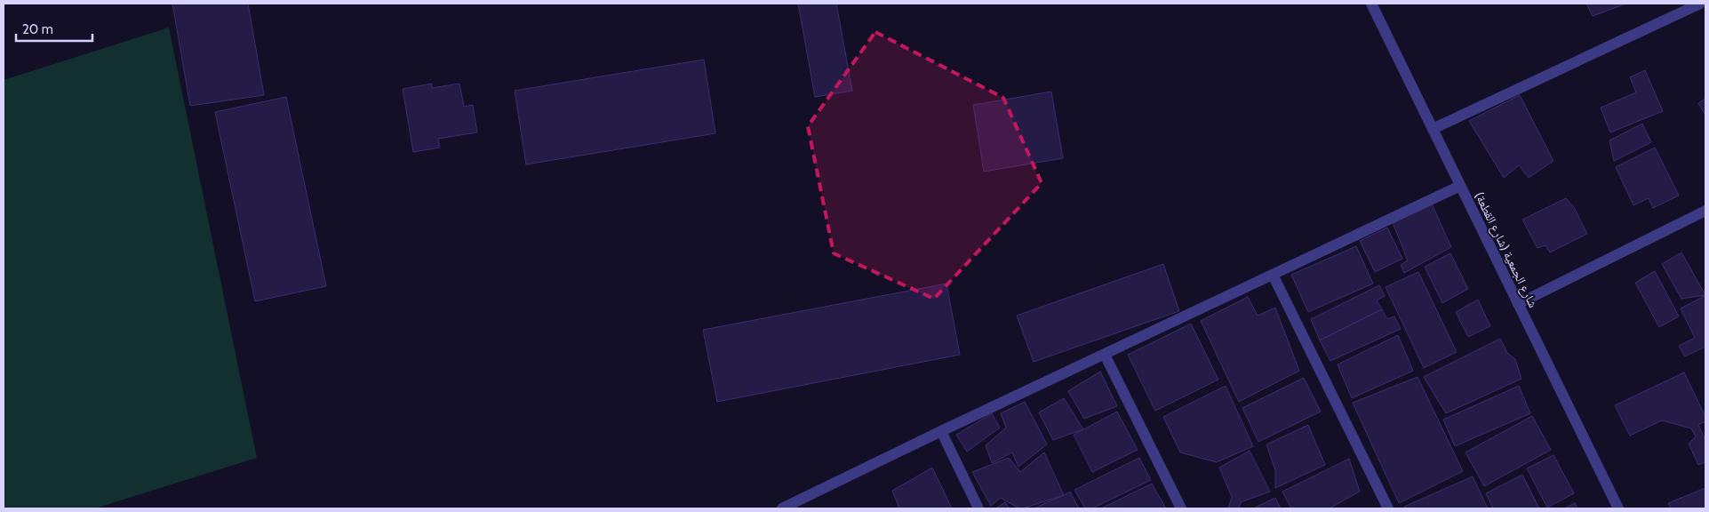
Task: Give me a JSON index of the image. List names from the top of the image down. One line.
{"streets":{"street":["شارع الجمعية (شارع القطعة)"]},"scale_bar":"20 m"}
